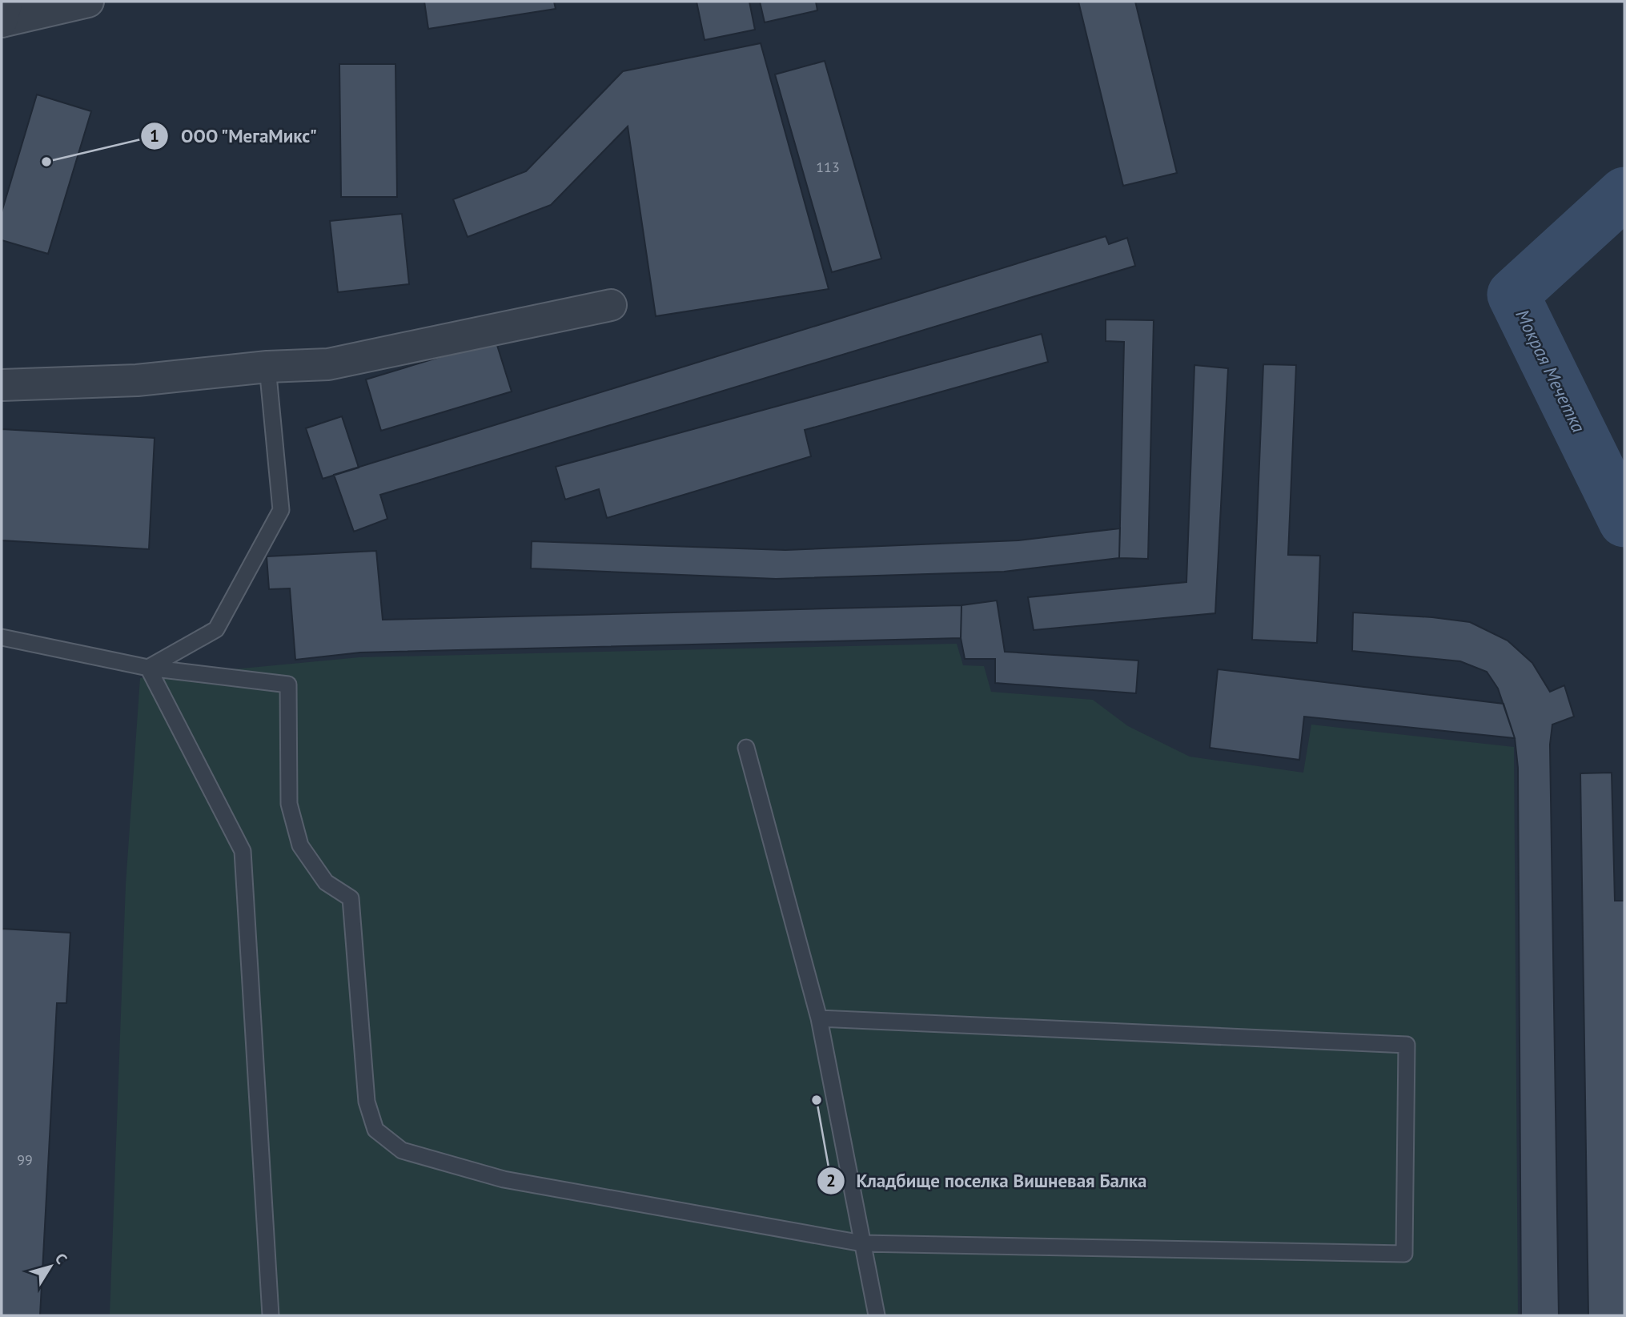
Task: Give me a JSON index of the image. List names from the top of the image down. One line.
{"water":["Мокрая Мечетка"],"places":["ООО \"МегаМикс\"","Кладбище поселка Вишневая Балка"],"house_numbers":["113","99"],"north":"top right"}
